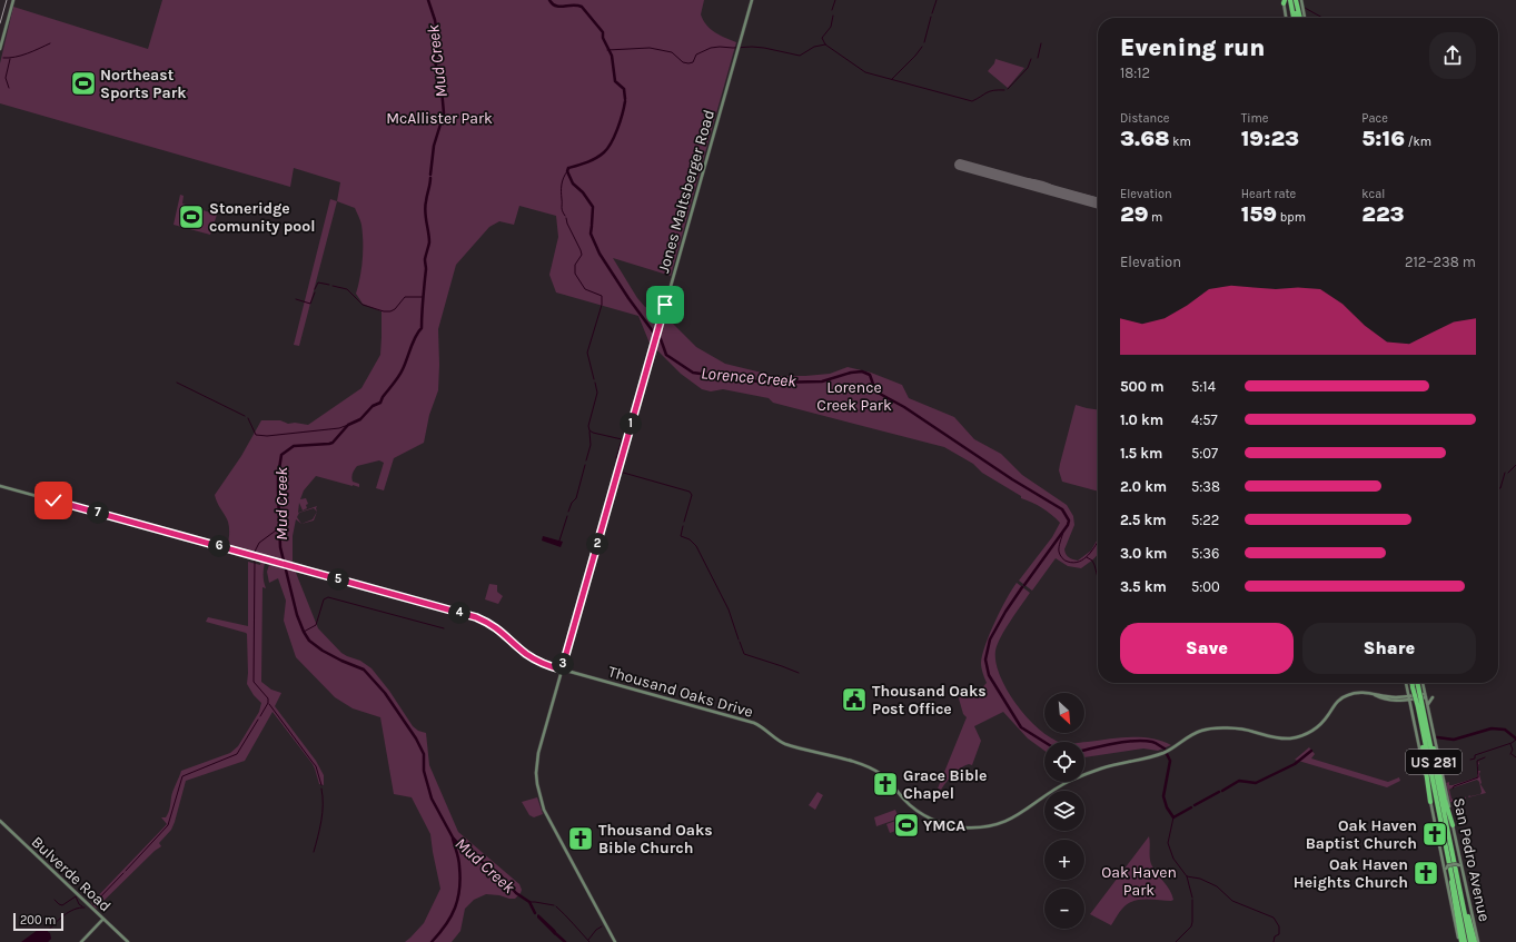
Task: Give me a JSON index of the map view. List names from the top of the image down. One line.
{"streets":{"highway":["US 281"],"main road":["Jones Maltsberger Road","Thousand Oaks Drive","San Pedro Avenue","Bulverde Road"]},"crossings":[["Jones Maltsberger Road","Thousand Oaks Drive"],["Thousand Oaks Drive","San Pedro Avenue"]],"water":["Mud Creek","Lorence Creek"],"parks":["McAllister Park","Lorence Creek Park","Oak Haven Park"],"places":{"sports":["Northeast Sports Park","Stoneridge comunity pool","YMCA"],"public building":["Thousand Oaks Post Office"],"church":["Grace Bible Chapel","Oak Haven Baptist Church","Thousand Oaks Bible Church","Oak Haven Heights Church"]},"scale_bar":"200 m","north":"bottom right","page":{"heading":["Evening run","18:12"],"stats":[["Distance","3.68 km"],["Time","19:23"],["Pace","5:16 /km"],["Elevation","29 m"],["Heart rate","159 bpm"],["kcal","223"]],"chart":["Elevation","212–238 m"],"list":[{"name":"500 m","note":"5:14"},{"name":"1.0 km","note":"4:57"},{"name":"1.5 km","note":"5:07"},{"name":"2.0 km","note":"5:38"},{"name":"2.5 km","note":"5:22"},{"name":"3.0 km","note":"5:36"},{"name":"3.5 km","note":"5:00"}],"pins":["1","7","2","6","5","4","3"],"buttons":["Save","Share"],"map_buttons":["+","−"],"scale":"200 m"}}
